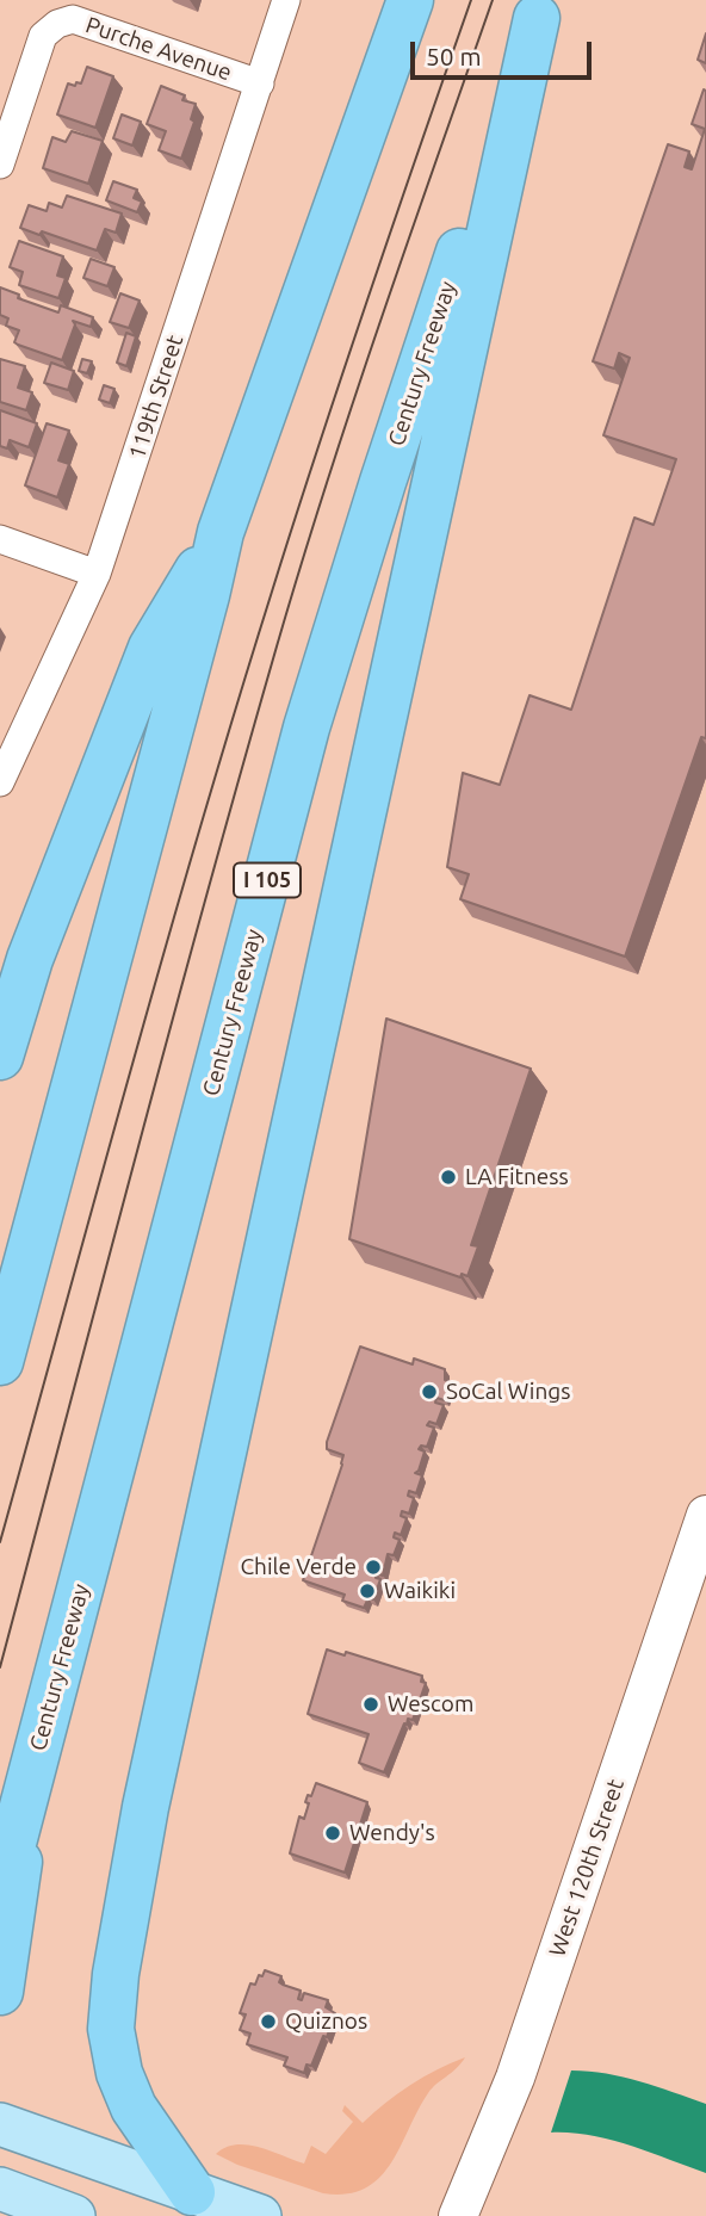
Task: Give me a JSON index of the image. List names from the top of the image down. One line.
{"streets":{"highway":["Century Freeway","I 105"],"street":["Purche Avenue","119th Street","West 120th Street"]},"crossings":[["Purche Avenue","119th Street"]],"places":["LA Fitness","SoCal Wings","Chile Verde","Waikiki","Wescom","Wendy's","Quiznos"],"scale_bar":"50 m"}
